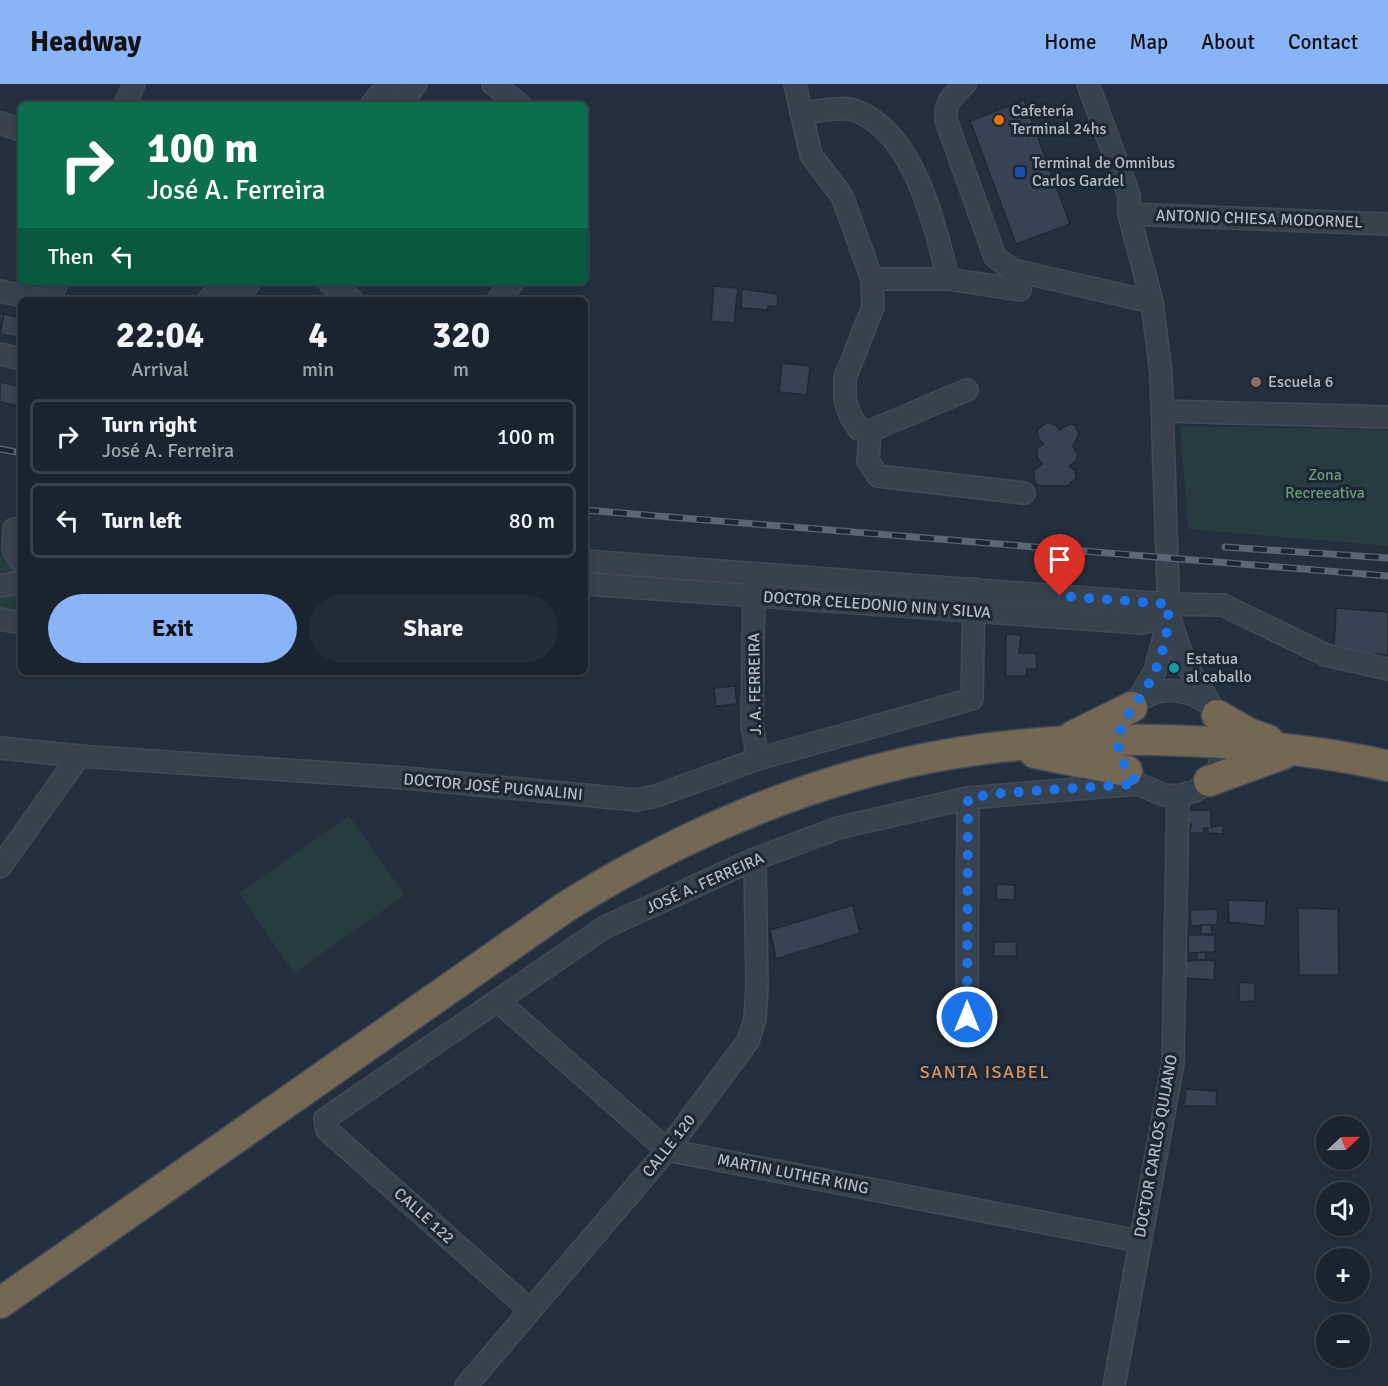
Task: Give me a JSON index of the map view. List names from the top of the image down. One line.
{"streets":{"street":["ANTONIO CHIESA MODORNEL","DOCTOR CELEDONIO NIN Y SILVA","J. A. FERREIRA","DOCTOR JOSÉ PUGNALINI","JOSÉ A. FERREIRA","CALLE 120","DOCTOR CARLOS QUIJANO","MARTIN LUTHER KING","CALLE 122"]},"crossings":[["DOCTOR CELEDONIO NIN Y SILVA","J. A. FERREIRA"],["DOCTOR CELEDONIO NIN Y SILVA","DOCTOR JOSÉ PUGNALINI"],["J. A. FERREIRA","DOCTOR JOSÉ PUGNALINI"],["JOSÉ A. FERREIRA","CALLE 120"],["JOSÉ A. FERREIRA","CALLE 122"],["CALLE 120","MARTIN LUTHER KING"],["CALLE 120","CALLE 122"],["DOCTOR CARLOS QUIJANO","MARTIN LUTHER KING"]],"districts":["SANTA ISABEL"],"parks":["Zona Recreeativa"],"places":{"other":["Cafetería Terminal 24hs","Escuela 6","Estatua al caballo"],"transit":["Terminal de Omnibus Carlos Gardel"]},"north":"right","page":{"header":"Headway","nav":["Home","Map","About","Contact"],"turn":["100 m","José A. Ferreira"],"then":"Then","eta":["22:04","Arrival","4","min","320","m"],"list":[{"name":"Turn right","note":"José A. Ferreira","value":"100 m"},{"name":"Turn left","value":"80 m"}],"buttons":["Exit","Share"],"map_buttons":["+","−"]}}
